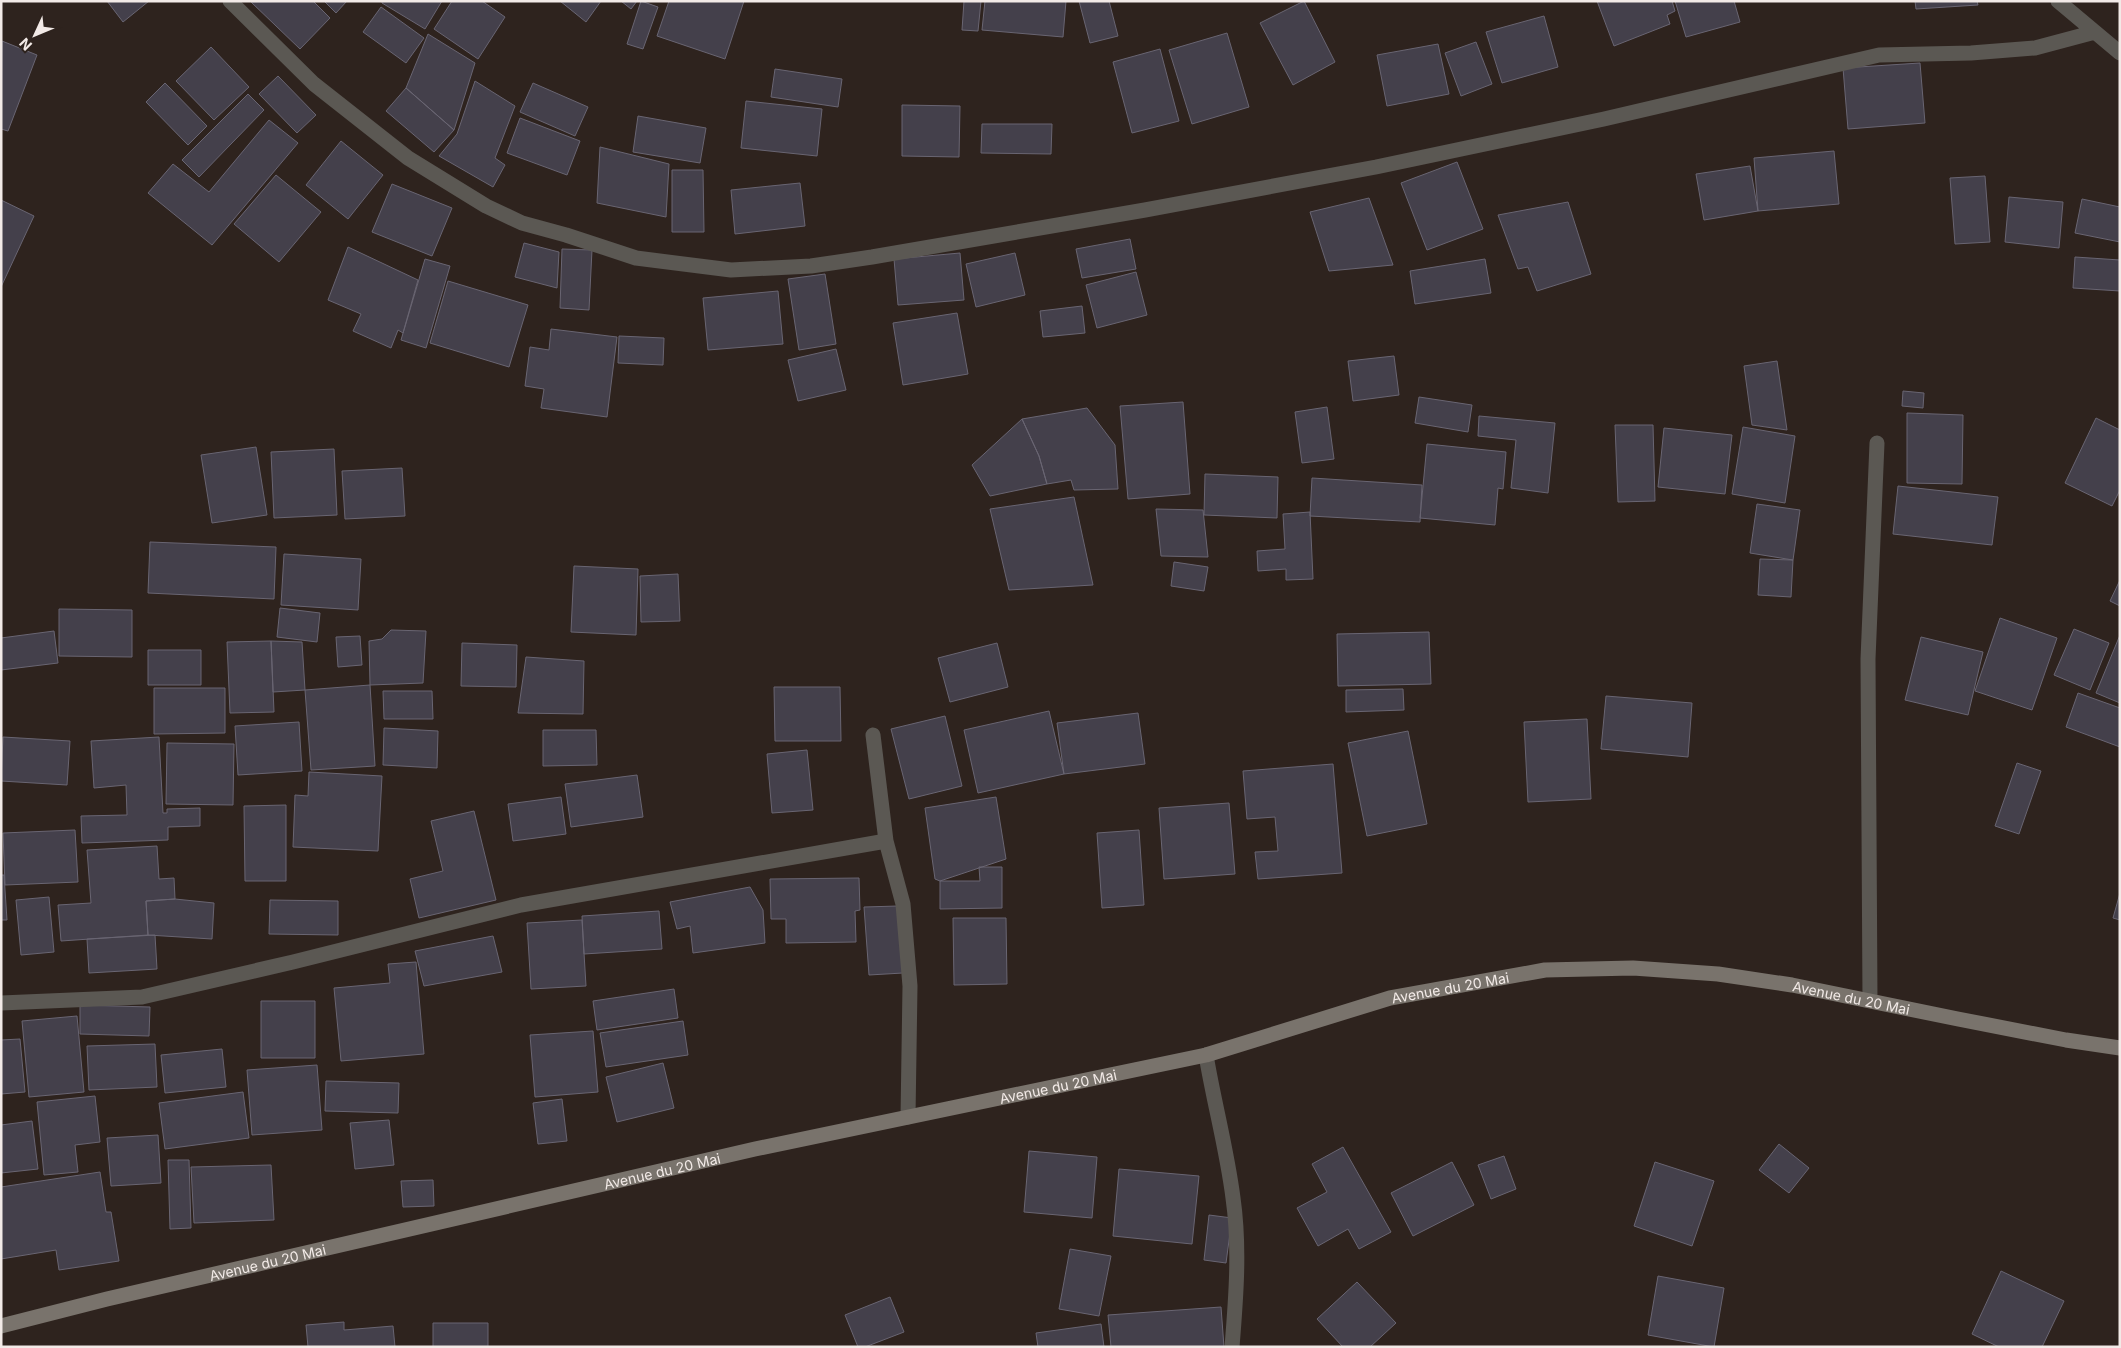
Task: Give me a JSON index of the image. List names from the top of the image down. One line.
{"streets":{"main road":["Avenue du 20 Mai"]},"north":"bottom left"}
